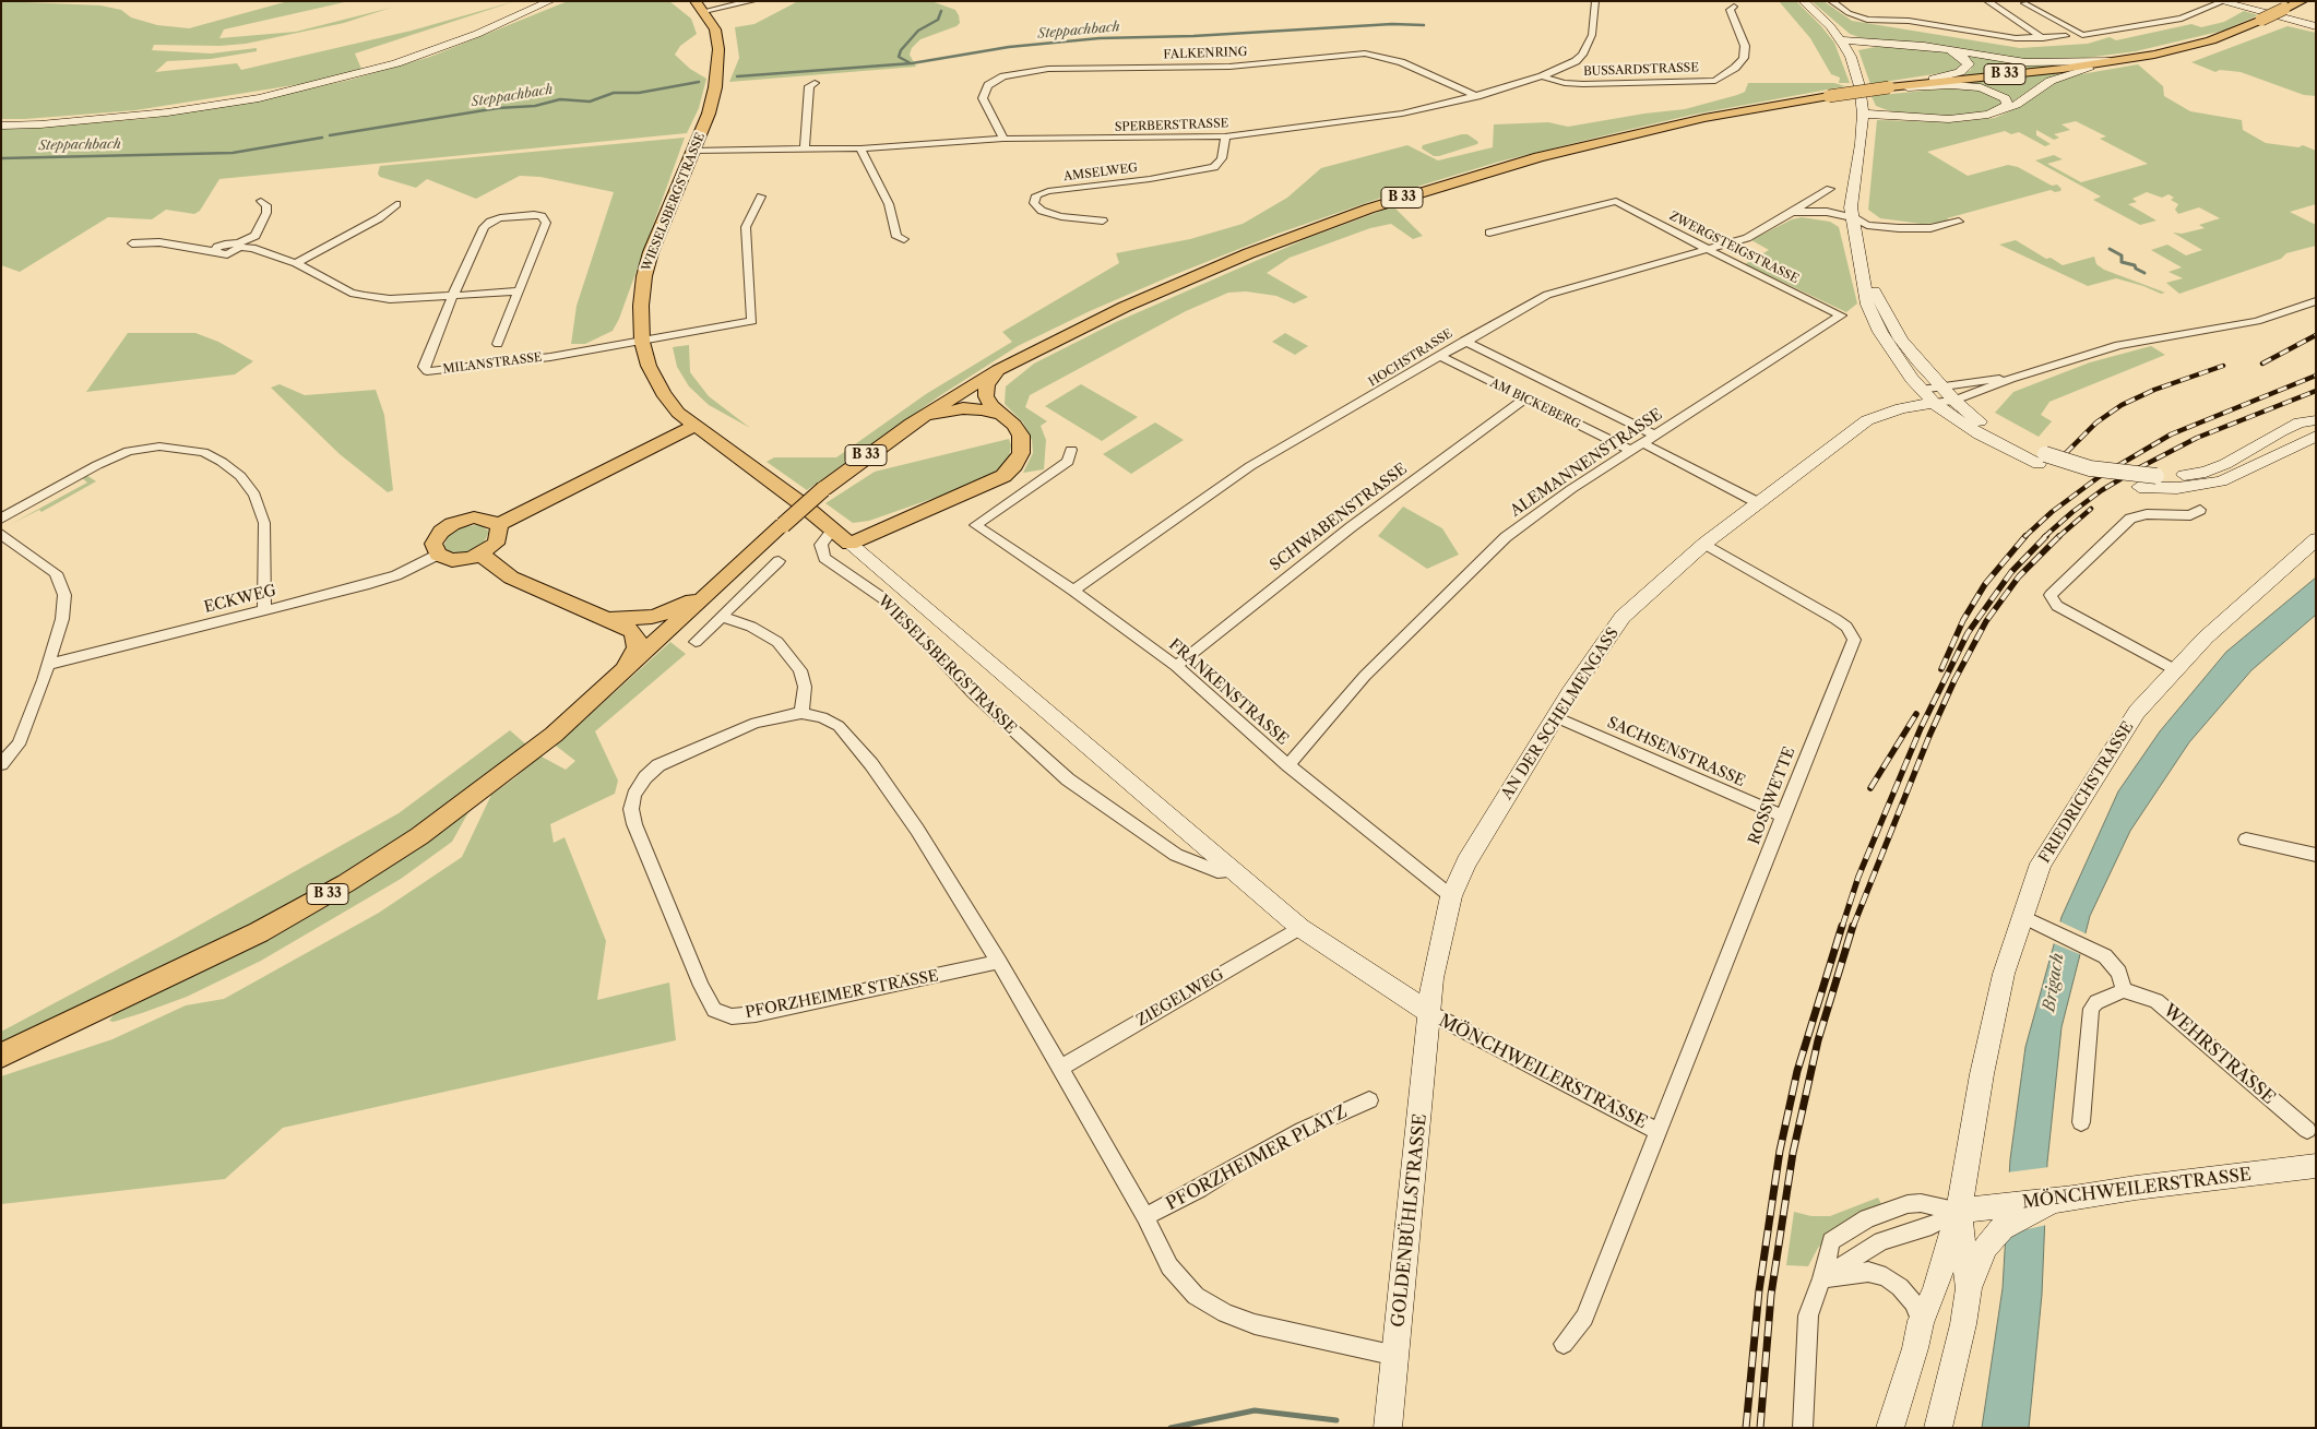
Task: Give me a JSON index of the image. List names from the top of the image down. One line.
{"streets":{"main road":["B 33","WIESELSBERGSTRASSE","AN DER SCHELMENGASS","FRIEDRICHSTRASSE","MÖNCHWEILERSTRASSE","GOLDENBÜHLSTRASSE"],"street":["FALKENRING","BUSSARDSTRASSE","SPERBERSTRASSE","AMSELWEG","ZWERGSTEIGSTRASSE","HOCHSTRASSE","MILANSTRASSE","AM BICKEBERG","ALEMANNENSTRASSE","SCHWABENSTRASSE","ECKWEG","FRANKENSTRASSE","SACHSENSTRASSE","ROSSWETTE","PFORZHEIMER STRASSE","ZIEGELWEG","WEHRSTRASSE","PFORZHEIMER PLATZ"]},"crossings":[["FALKENRING","SPERBERSTRASSE"],["BUSSARDSTRASSE","SPERBERSTRASSE"],["SPERBERSTRASSE","AMSELWEG"],["SPERBERSTRASSE","WIESELSBERGSTRASSE"],["WIESELSBERGSTRASSE","MILANSTRASSE"],["WIESELSBERGSTRASSE","AN DER SCHELMENGASS"],["WIESELSBERGSTRASSE","ZIEGELWEG"],["WIESELSBERGSTRASSE","MÖNCHWEILERSTRASSE"],["WIESELSBERGSTRASSE","GOLDENBÜHLSTRASSE"],["ZWERGSTEIGSTRASSE","HOCHSTRASSE"],["ZWERGSTEIGSTRASSE","ALEMANNENSTRASSE"],["HOCHSTRASSE","AM BICKEBERG"],["HOCHSTRASSE","FRANKENSTRASSE"],["AM BICKEBERG","ALEMANNENSTRASSE"],["AM BICKEBERG","SCHWABENSTRASSE"],["ALEMANNENSTRASSE","FRANKENSTRASSE"],["SCHWABENSTRASSE","FRANKENSTRASSE"],["FRANKENSTRASSE","AN DER SCHELMENGASS"],["AN DER SCHELMENGASS","SACHSENSTRASSE"],["AN DER SCHELMENGASS","ROSSWETTE"],["AN DER SCHELMENGASS","MÖNCHWEILERSTRASSE"],["AN DER SCHELMENGASS","GOLDENBÜHLSTRASSE"],["SACHSENSTRASSE","ROSSWETTE"],["FRIEDRICHSTRASSE","MÖNCHWEILERSTRASSE"],["ROSSWETTE","MÖNCHWEILERSTRASSE"],["PFORZHEIMER STRASSE","ZIEGELWEG"],["PFORZHEIMER STRASSE","PFORZHEIMER PLATZ"],["PFORZHEIMER STRASSE","GOLDENBÜHLSTRASSE"],["MÖNCHWEILERSTRASSE","GOLDENBÜHLSTRASSE"]],"water":["Steppachbach","Brigach"]}
